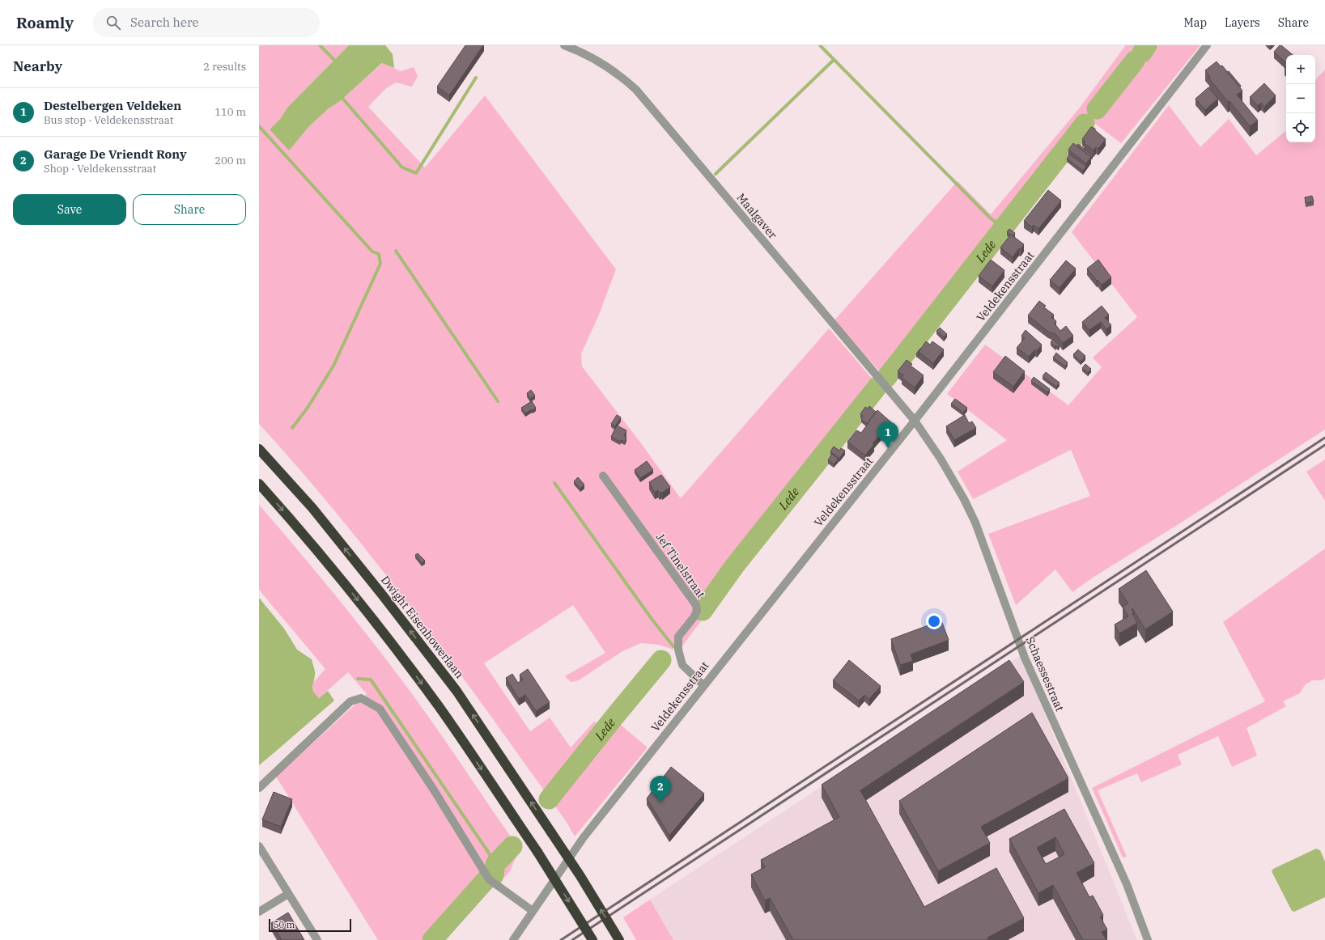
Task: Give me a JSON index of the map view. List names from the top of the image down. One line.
{"streets":{"highway":["Dwight Eisenhowerlaan"],"street":["Maalgaver","Veldekensstraat","Jef Tinelstraat","Schaessestraat"]},"crossings":[["Maalgaver","Veldekensstraat"],["Maalgaver","Schaessestraat"],["Veldekensstraat","Jef Tinelstraat"],["Veldekensstraat","Schaessestraat"]],"water":["Lede"],"scale_bar":"50 m","page":{"header":"Roamly","search":"Search here","nav":["Map","Layers","Share"],"heading":["Nearby","2 results"],"map_buttons":["+","−"],"list":[{"mark":"1","name":"Destelbergen Veldeken","note":"Bus stop · Veldekensstraat","value":"110 m"},{"mark":"2","name":"Garage De Vriendt Rony","note":"Shop · Veldekensstraat","value":"200 m"}],"buttons":["Save","Share"],"pins":["1","2"],"scale":"50 m"}}
